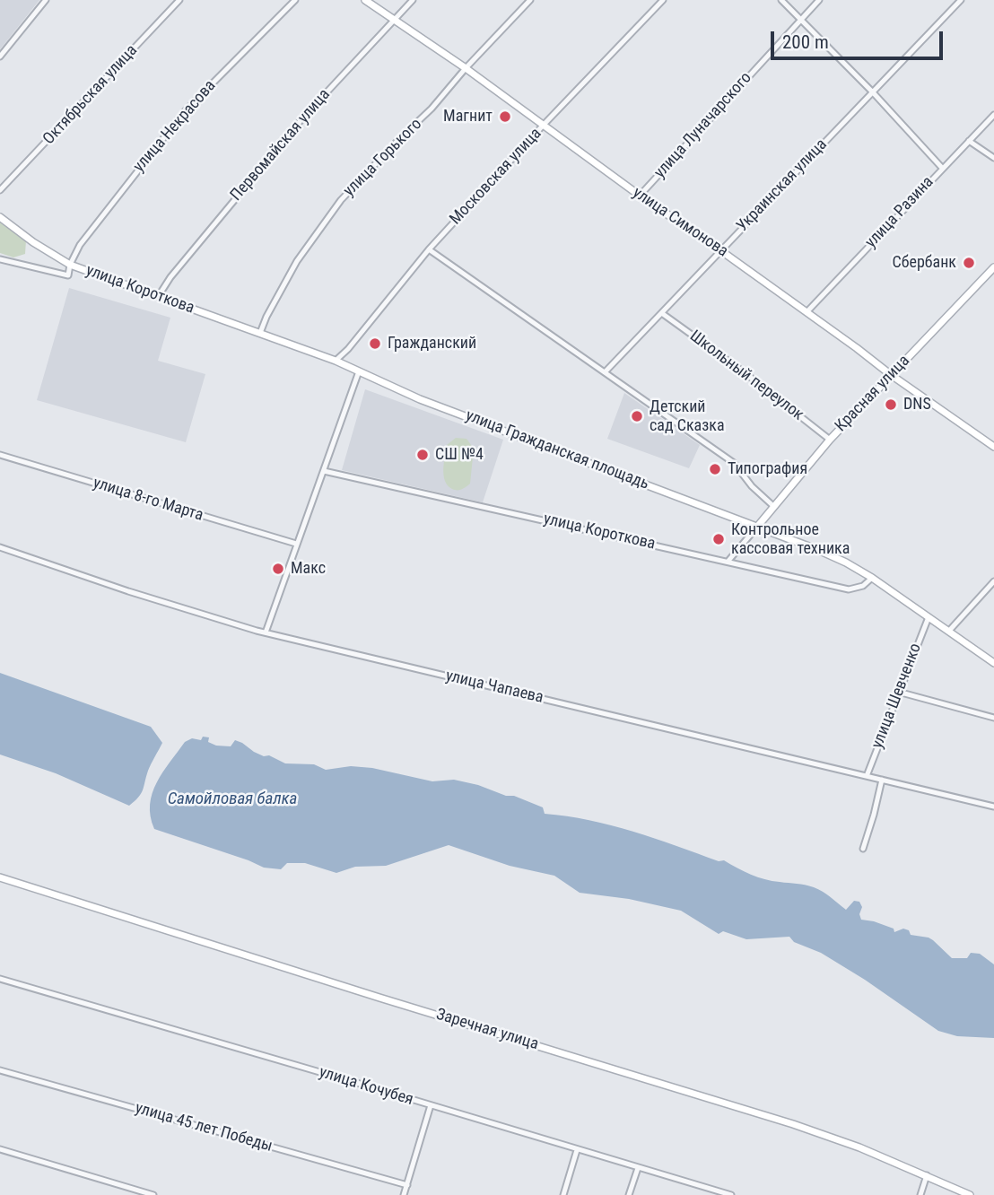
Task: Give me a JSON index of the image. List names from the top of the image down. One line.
{"streets":{"street":["Октябрьская улица","улица Луначарского","улица Некрасова","Первомайская улица","улица Горького","Московская улица","Украинская улица","улица Разина","улица Симонова","улица Короткова","Школьный переулок","Красная улица","улица Гражданская площадь","улица 8-го Марта","улица Чапаева","улица Шевченко","Заречная улица","улица Кочубея","улица 45 лет Победы"]},"crossings":[["улица Луначарского","улица Симонова"],["улица Некрасова","улица Короткова"],["Первомайская улица","улица Симонова"],["Первомайская улица","улица Короткова"],["улица Горького","улица Симонова"],["улица Горького","улица Короткова"],["Московская улица","улица Симонова"],["Московская улица","улица Короткова"],["Украинская улица","улица Симонова"],["Украинская улица","Школьный переулок"],["улица Разина","улица Симонова"],["улица Симонова","Красная улица"],["улица Короткова","улица Гражданская площадь"],["Школьный переулок","Красная улица"],["Красная улица","улица Гражданская площадь"],["улица Чапаева","улица Шевченко"]],"water":["Самойловая балка"],"places":["Магнит","Сбербанк","Гражданский","DNS","Детский сад Сказка","СШ №4","Типография","Контрольное кассовая техника","Макс"],"scale_bar":"200 m"}
